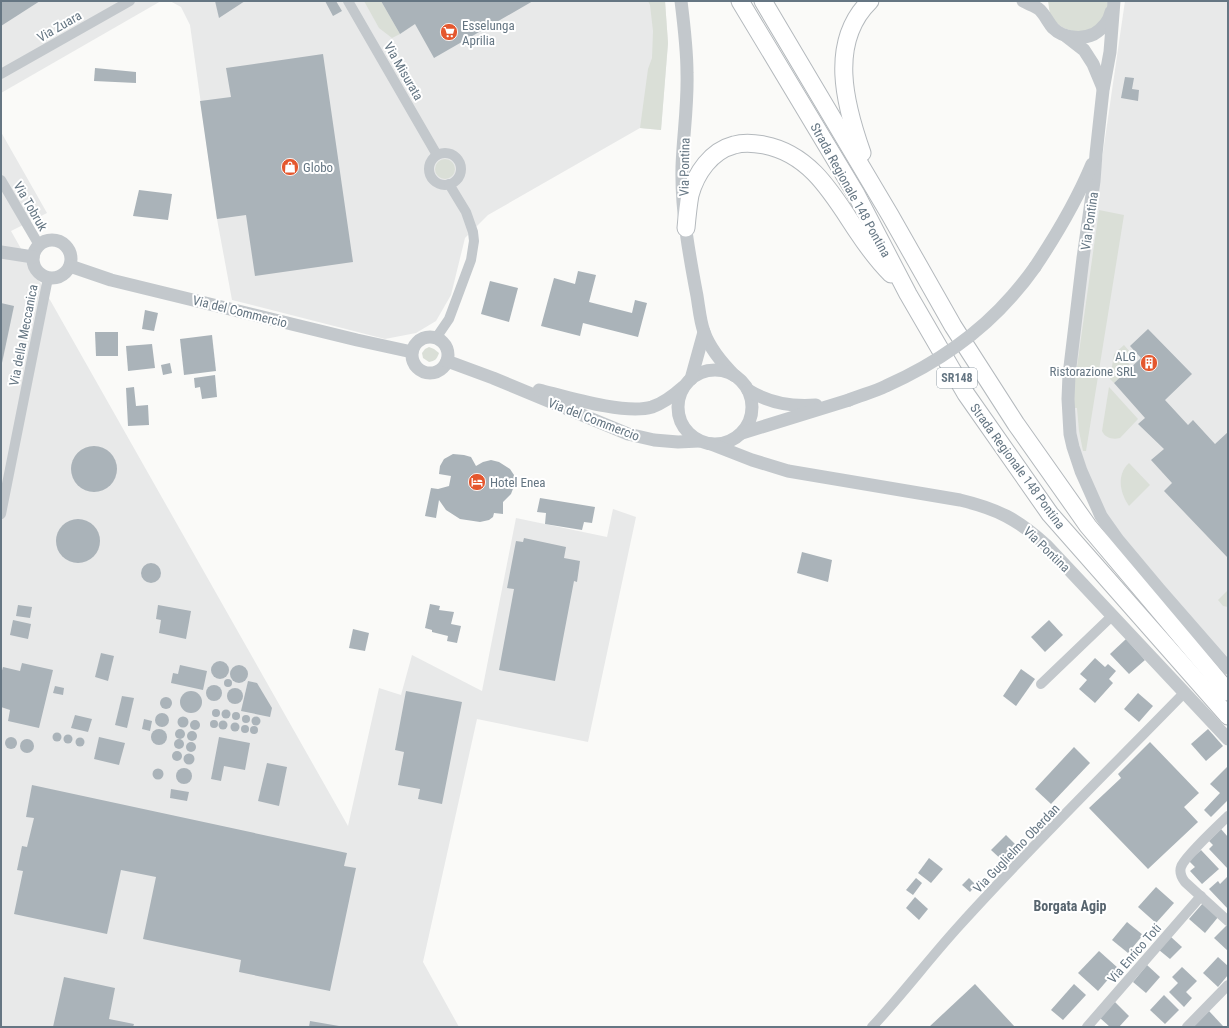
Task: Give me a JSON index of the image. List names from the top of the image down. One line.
{"streets":{"highway":["Strada Regionale 148 Pontina","SR148"],"street":["Via Zuara","Via Misurata","Via Pontina","Via Tobruk","Via del Commercio","Via della Meccanica","Via Guglielmo Oberdan","Via Enrico Toti"]},"crossings":[["Via Pontina","Via del Commercio"],["Via Pontina","Via Guglielmo Oberdan"],["Via Tobruk","Via del Commercio"],["Via Tobruk","Via della Meccanica"],["Via del Commercio","Via della Meccanica"]],"districts":["Borgata Agip"],"places":{"supermarket":["Esselunga Aprilia"],"shop":["Globo"],"building":["ALG Ristorazione SRL"],"hotel":["Hotel Enea"]}}
